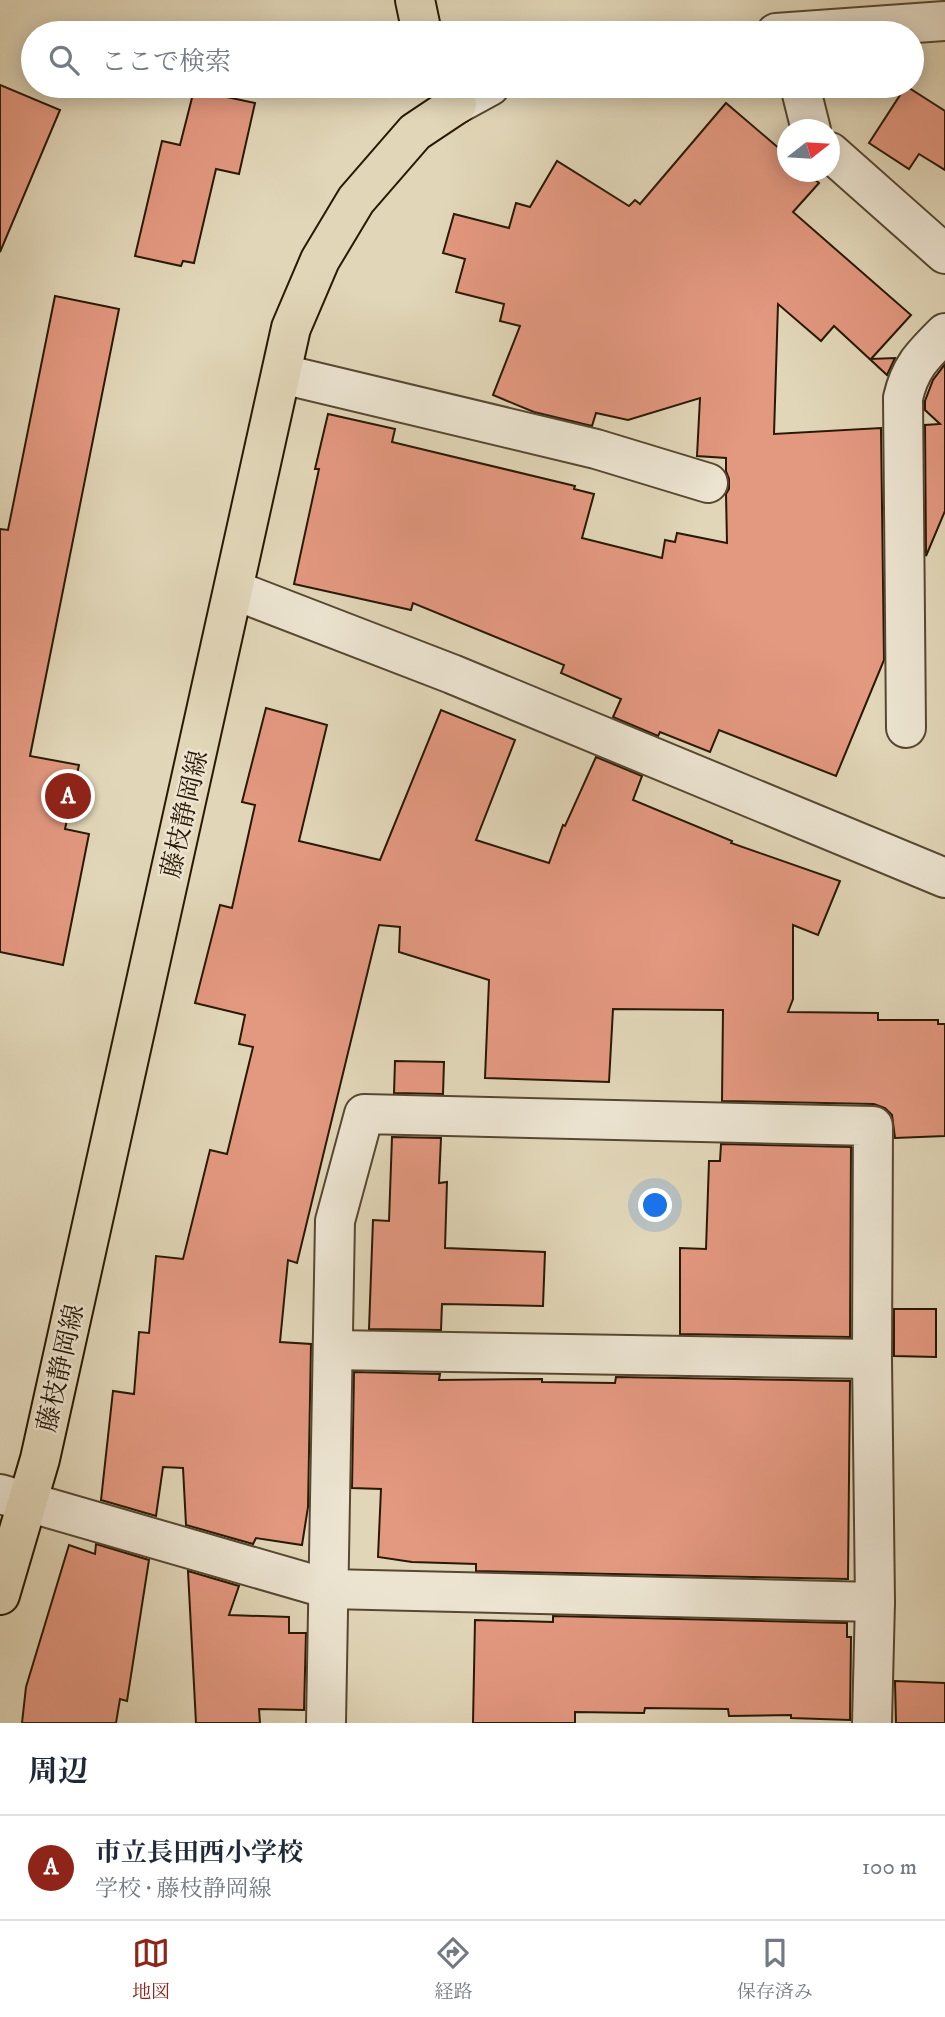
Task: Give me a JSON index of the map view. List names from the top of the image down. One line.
{"streets":{"main road":["藤枝静岡線"]},"north":"right","page":{"search":"ここで検索","pins":"A","heading":"周辺","list":[{"mark":"A","name":"市立長田西小学校","note":"学校 · 藤枝静岡線","value":"100 m"}],"nav":["地図","経路","保存済み"]}}
